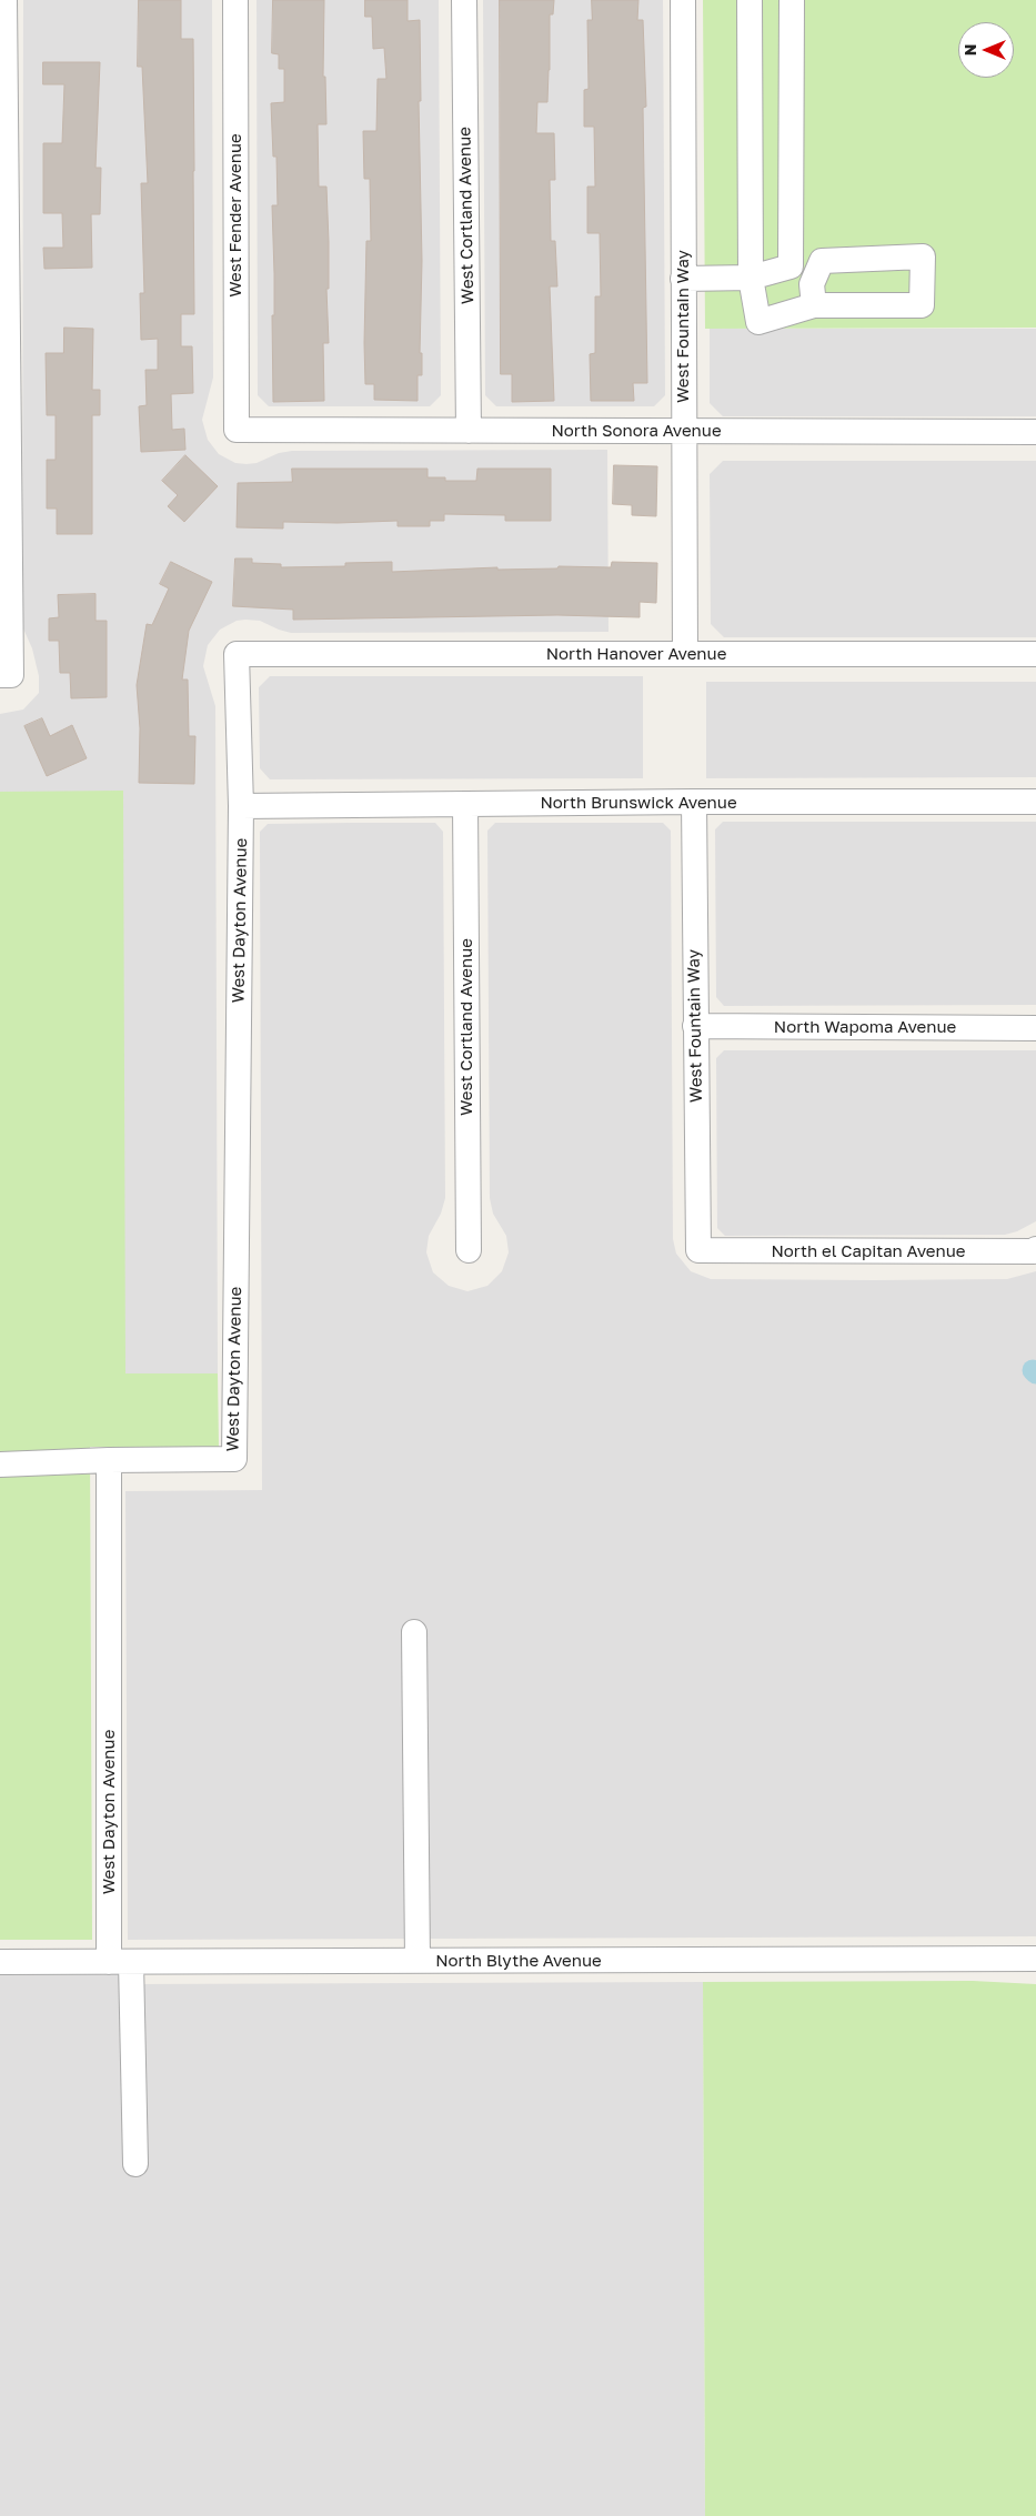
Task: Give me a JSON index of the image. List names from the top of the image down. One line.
{"streets":{"street":["West Fender Avenue","West Cortland Avenue","West Fountain Way","North Sonora Avenue","North Hanover Avenue","North Brunswick Avenue","West Dayton Avenue","North Wapoma Avenue","North el Capitan Avenue","North Blythe Avenue"]},"crossings":[["West Fender Avenue","North Sonora Avenue"],["West Cortland Avenue","North Sonora Avenue"],["West Cortland Avenue","North Brunswick Avenue"],["West Fountain Way","North Sonora Avenue"],["West Fountain Way","North Hanover Avenue"],["West Fountain Way","North Brunswick Avenue"],["West Fountain Way","North Wapoma Avenue"],["West Fountain Way","North el Capitan Avenue"],["North Hanover Avenue","West Dayton Avenue"],["North Brunswick Avenue","West Dayton Avenue"],["West Dayton Avenue","North Blythe Avenue"]],"north":"left"}
